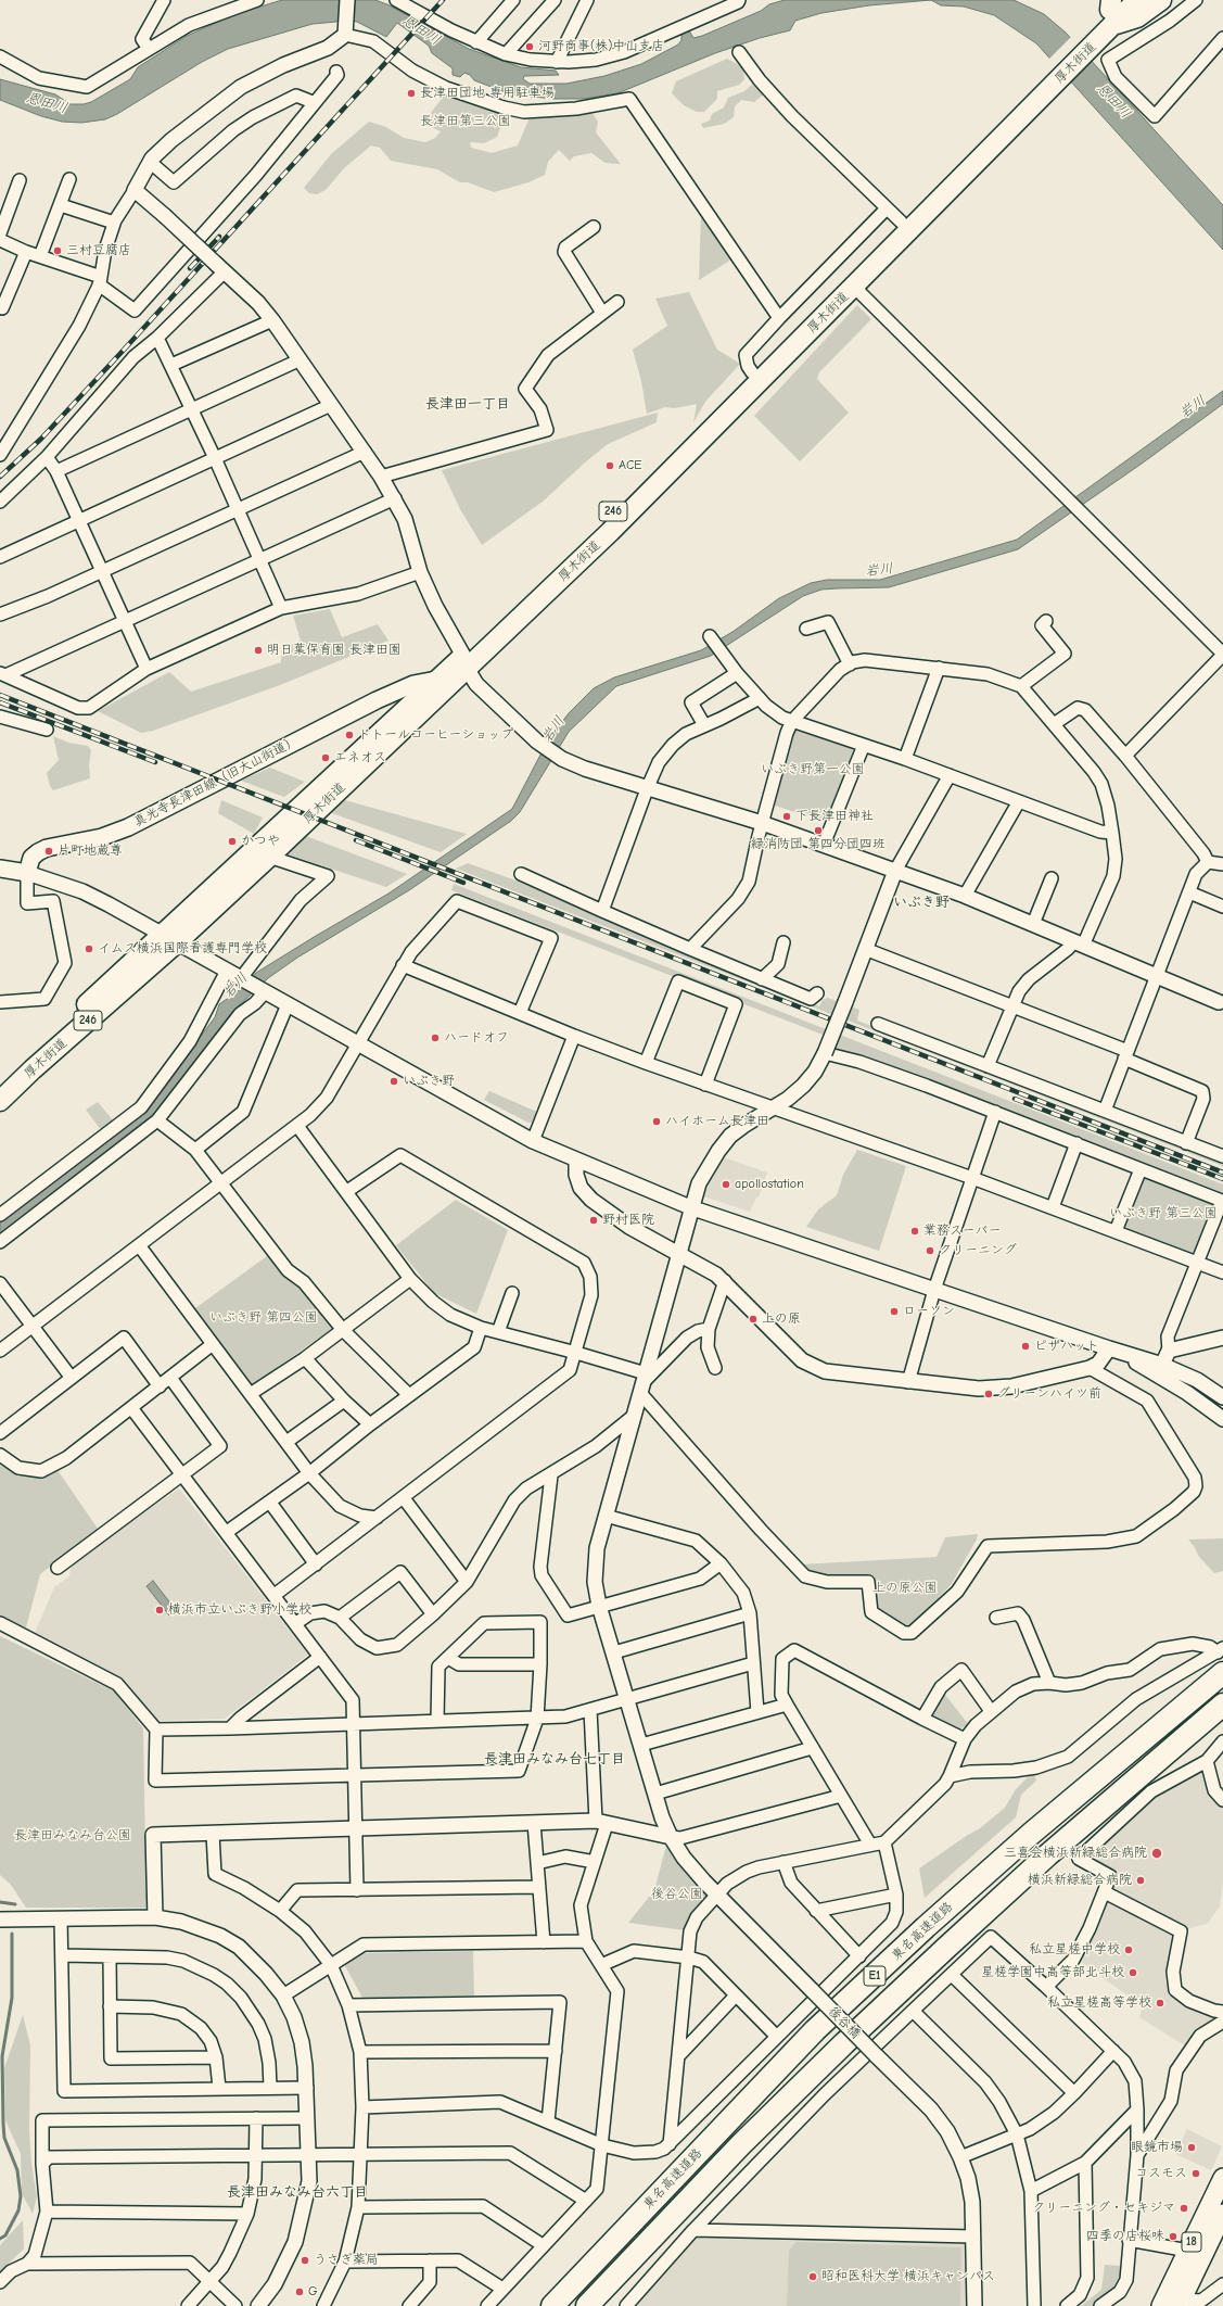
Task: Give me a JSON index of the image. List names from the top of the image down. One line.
{"streets":{"highway":["厚木街道","246","東名高速道路","E1"],"main road":["真光寺長津田線（旧大山街道）","18"],"street":["後谷橋"]},"crossings":[["厚木街道","真光寺長津田線（旧大山街道）"]],"districts":["長津田一丁目","いぶき野","長津田みなみ台七丁目","長津田みなみ台六丁目"],"water":["恩田川","岩川"],"parks":["長津田第三公園","いぶき野第一公園","いぶき野 第三公園","いぶき野 第四公園","上の原公園","長津田みなみ台公園","後谷公園"],"places":["河野商事(株)中山支店","長津田団地 専用駐車場","三村豆腐店","ACE","明日葉保育園 長津田園","ドトールコーヒーショップ","エネオス","下長津田神社","緑消防団 第四分団四班","かつや","片町地蔵尊","イムス横浜国際看護専門学校","ハードオフ","いぶき野","ハイホーム長津田","apollostation","野村医院","業務スーパー","クリーニング","ローソン","上の原","ピザハット","グリーンハイツ前","横浜市立いぶき野小学校","三喜会横浜新緑総合病院","横浜新緑総合病院","私立星槎中学校","星槎学園中高等部北斗校","私立星槎高等学校","眼鏡市場","コスモス","クリーニング・セキジマ","四季の店桜味","うさぎ薬局","昭和医科大学 横浜キャンパス","G"]}
